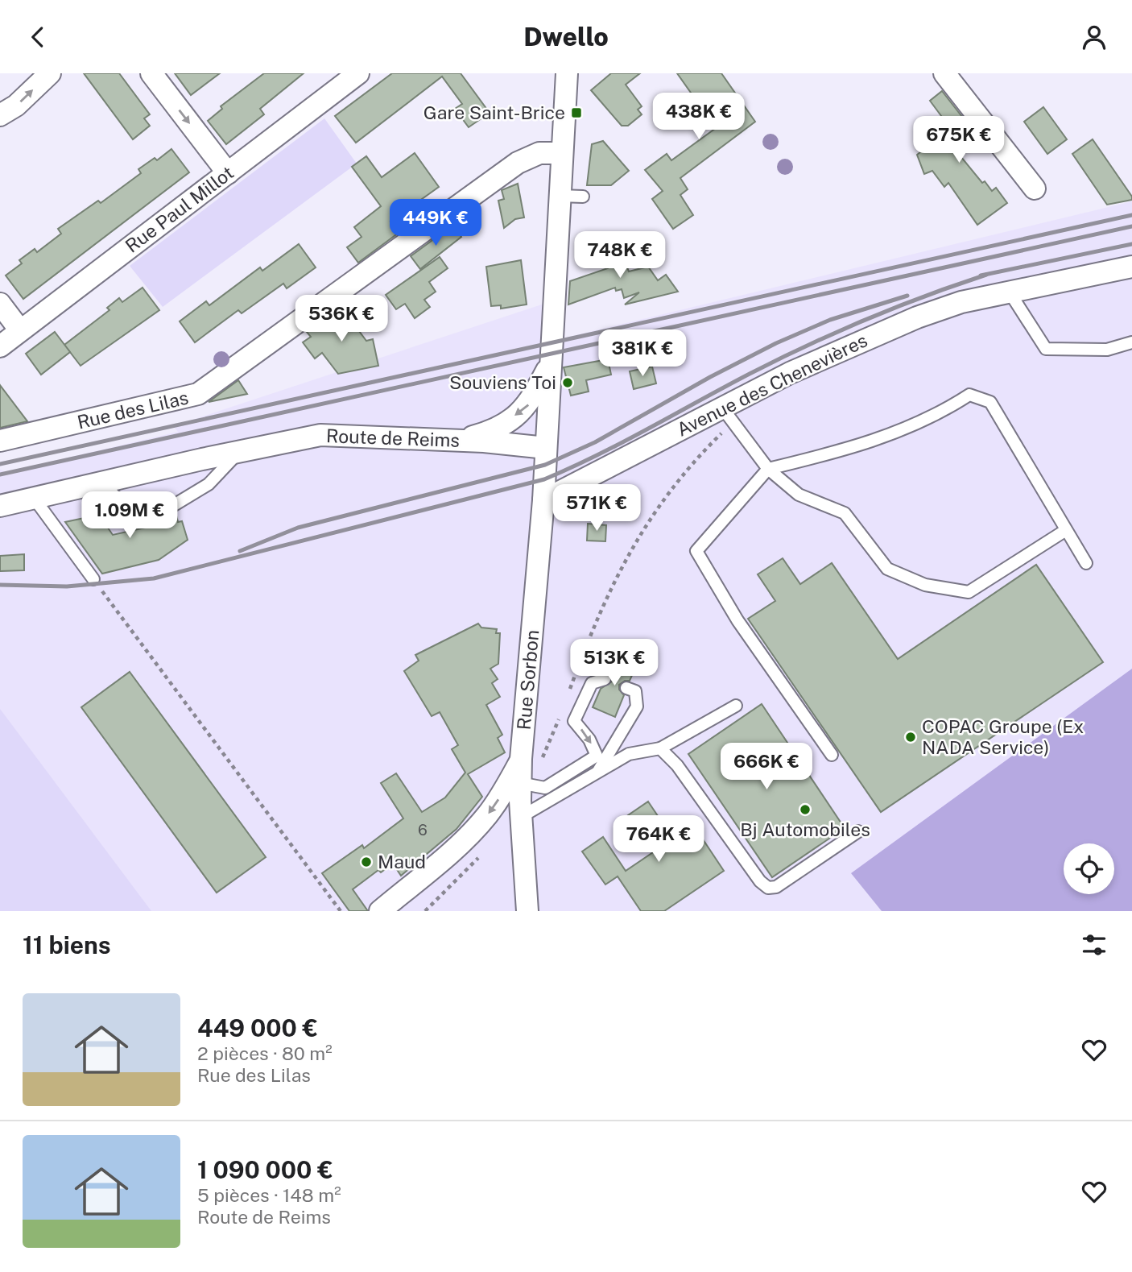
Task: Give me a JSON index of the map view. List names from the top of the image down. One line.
{"streets":{"street":["Rue Paul Millot","Avenue des Chenevières","Rue des Lilas","Route de Reims","Rue Sorbon"]},"crossings":[["Avenue des Chenevières","Rue Sorbon"],["Rue des Lilas","Rue Sorbon"],["Route de Reims","Rue Sorbon"]],"places":{"transit":["Gare Saint-Brice"],"other":["Souviens Toi","COPAC Groupe (Ex NADA Service)","Bj Automobiles","Maud"]},"house_numbers":["6"],"page":{"header":"Dwello","price":["438K €","675K €","449K €","748K €","536K €","381K €","571K €","1.09M €","513K €","666K €","764K €"],"heading":"11 biens","list":[{"name":"449 000 €","note":"2 pièces · 80 m² · Rue des Lilas"},{"name":"1 090 000 €","note":"5 pièces · 148 m² · Route de Reims"}]}}
